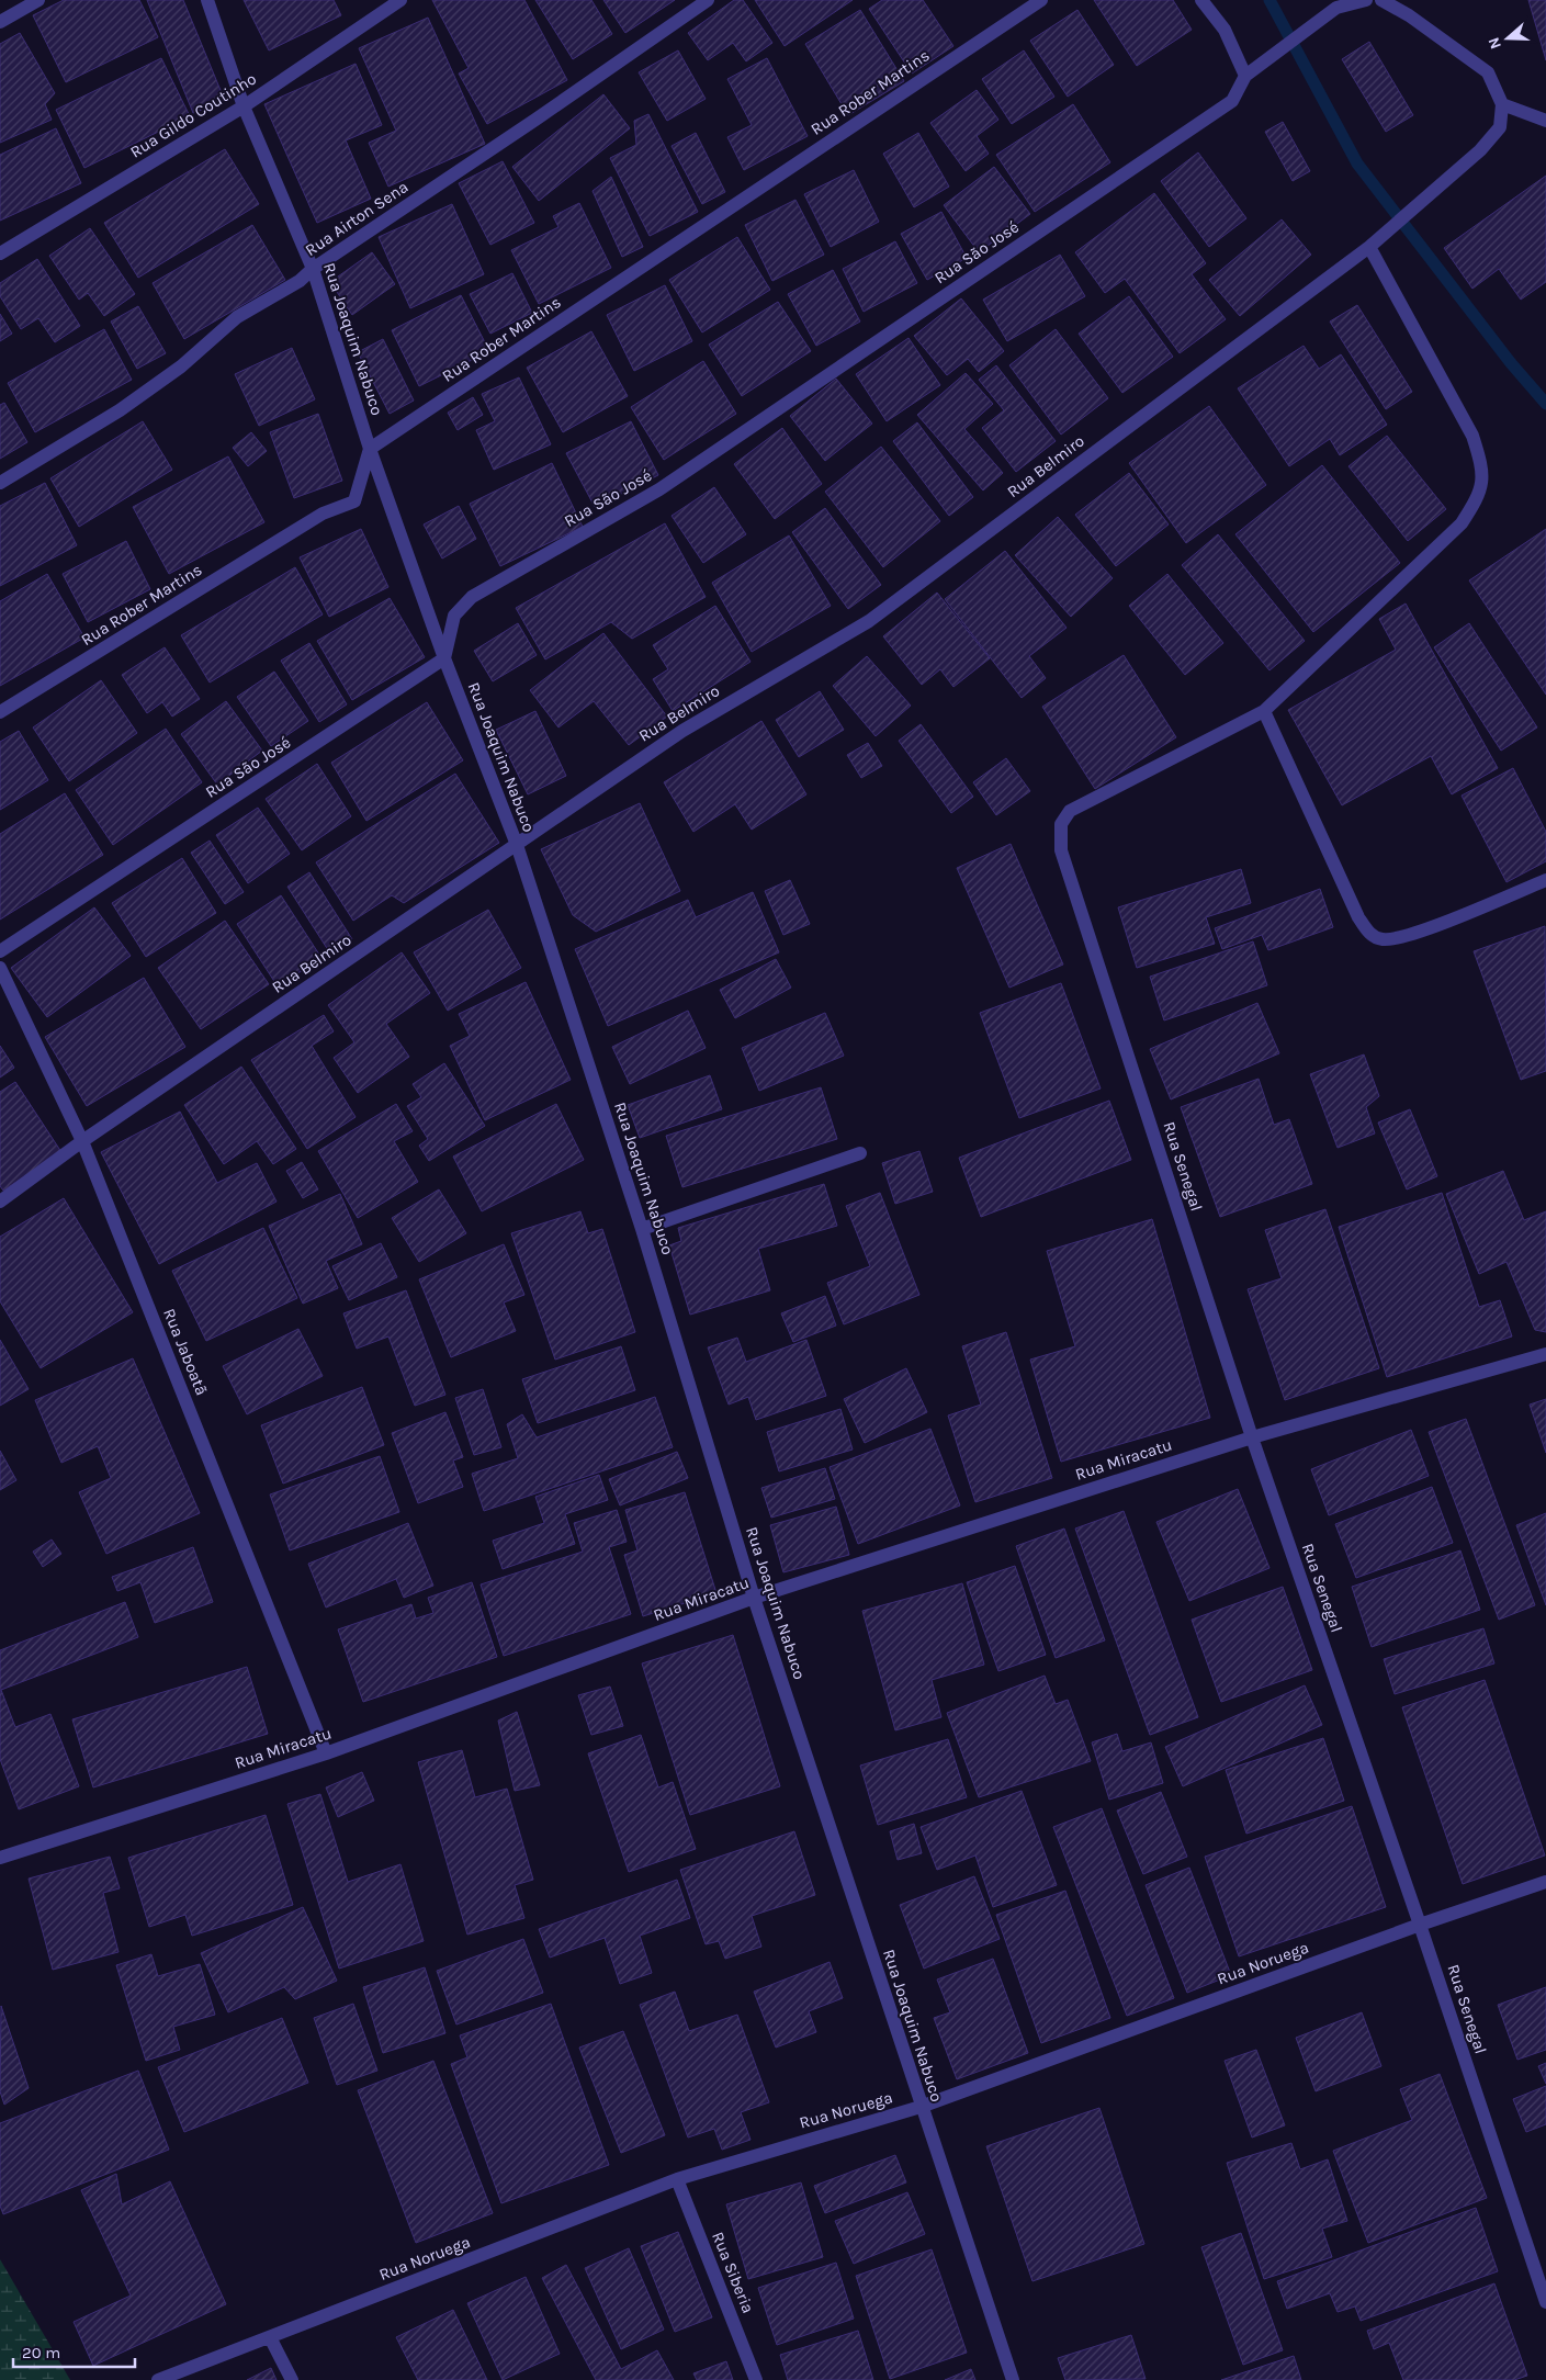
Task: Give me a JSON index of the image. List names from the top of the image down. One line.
{"streets":{"street":["Rua Rober Martins","Rua Gildo Coutinho","Rua Airton Sena","Rua São José","Rua Joaquim Nabuco","Rua Belmiro","Rua Senegal","Rua Jaboatã","Rua Miracatu","Rua Noruega","Rua Siberia"]},"crossings":[["Rua Rober Martins","Rua Joaquim Nabuco"],["Rua Gildo Coutinho","Rua Joaquim Nabuco"],["Rua Airton Sena","Rua Joaquim Nabuco"],["Rua São José","Rua Joaquim Nabuco"],["Rua Joaquim Nabuco","Rua Belmiro"],["Rua Joaquim Nabuco","Rua Miracatu"],["Rua Joaquim Nabuco","Rua Noruega"],["Rua Belmiro","Rua Senegal"],["Rua Belmiro","Rua Jaboatã"],["Rua Senegal","Rua Miracatu"],["Rua Senegal","Rua Noruega"],["Rua Jaboatã","Rua Miracatu"],["Rua Noruega","Rua Siberia"]],"scale_bar":"20 m","north":"left"}
